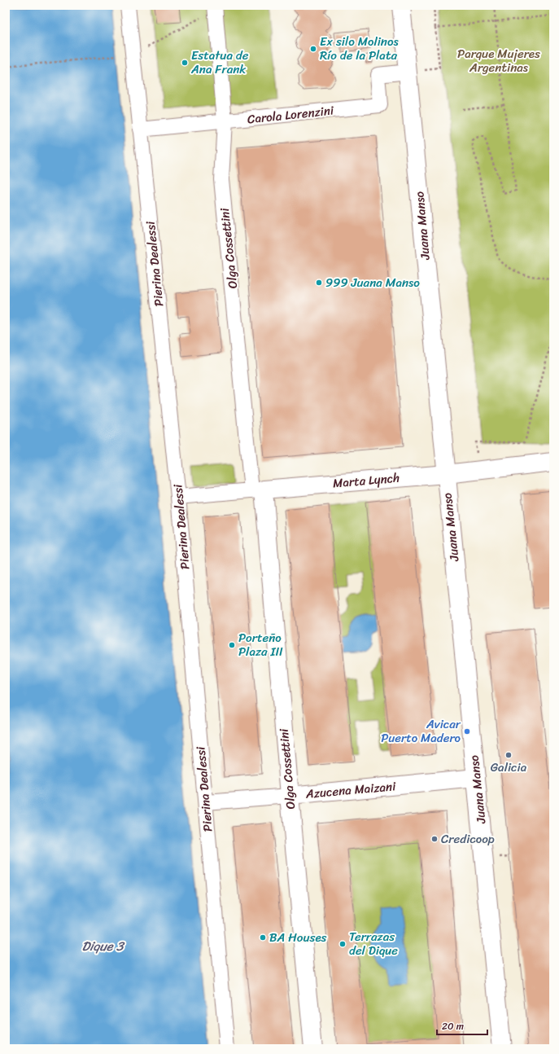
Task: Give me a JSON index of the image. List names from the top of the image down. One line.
{"streets":{"street":["Carola Lorenzini","Juana Manso","Olga Cossettini","Pierina Dealessi","Marta Lynch","Azucena Maizani"]},"crossings":[["Carola Lorenzini","Juana Manso"],["Carola Lorenzini","Olga Cossettini"],["Carola Lorenzini","Pierina Dealessi"],["Juana Manso","Marta Lynch"],["Juana Manso","Azucena Maizani"],["Olga Cossettini","Marta Lynch"],["Olga Cossettini","Azucena Maizani"],["Pierina Dealessi","Marta Lynch"],["Pierina Dealessi","Azucena Maizani"]],"water":["Dique 3"],"parks":["Parque Mujeres Argentinas"],"places":["Ex silo Molinos Río de la Plata","Estatua de Ana Frank","999 Juana Manso","Porteño Plaza III","Avicar Puerto Madero","Galicia","Credicoop","BA Houses","Terrazas del Dique"],"scale_bar":"20 m"}
